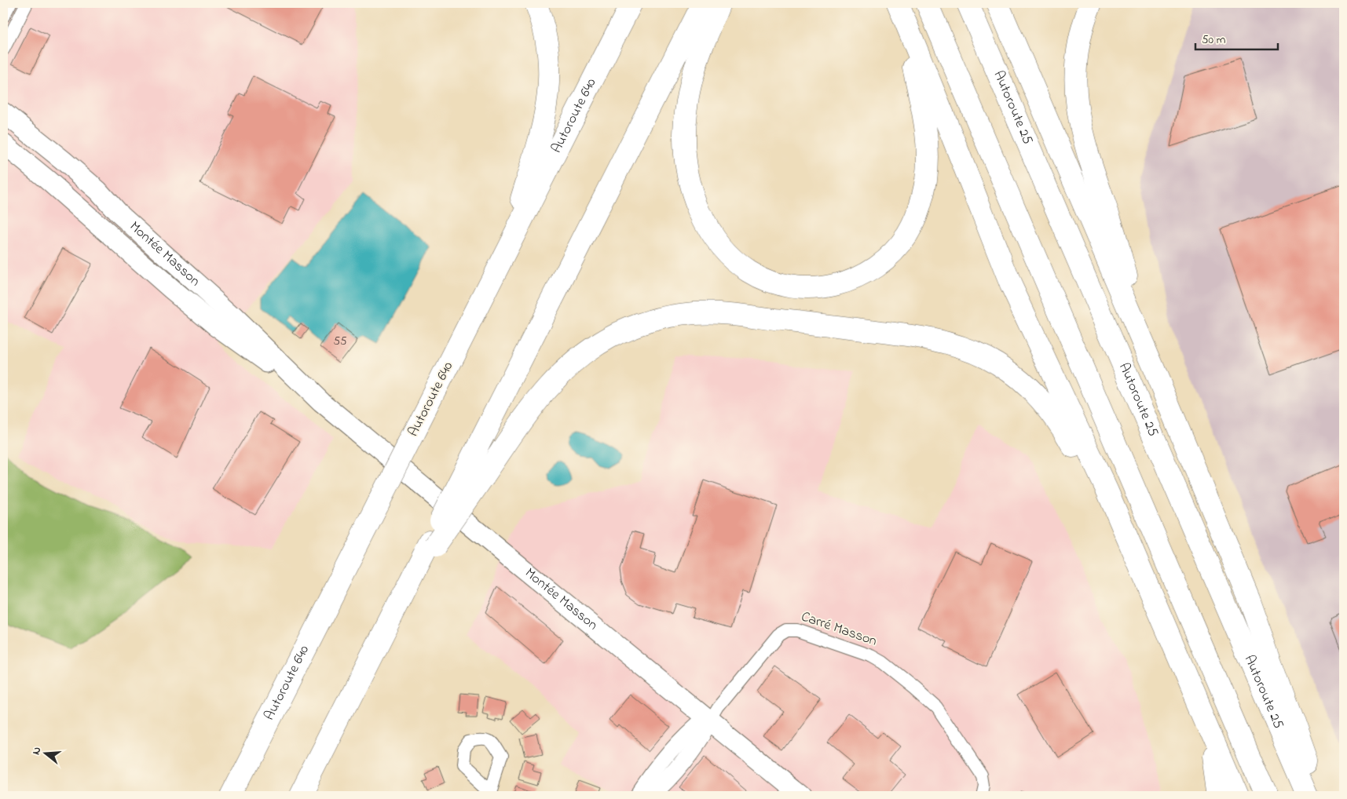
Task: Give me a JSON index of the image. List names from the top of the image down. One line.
{"streets":{"highway":["Autoroute 25","Autoroute 640"],"main road":["Montée Masson"],"street":["Carré Masson"]},"crossings":[["Montée Masson","Carré Masson"]],"house_numbers":["55"],"scale_bar":"50 m","north":"left"}
